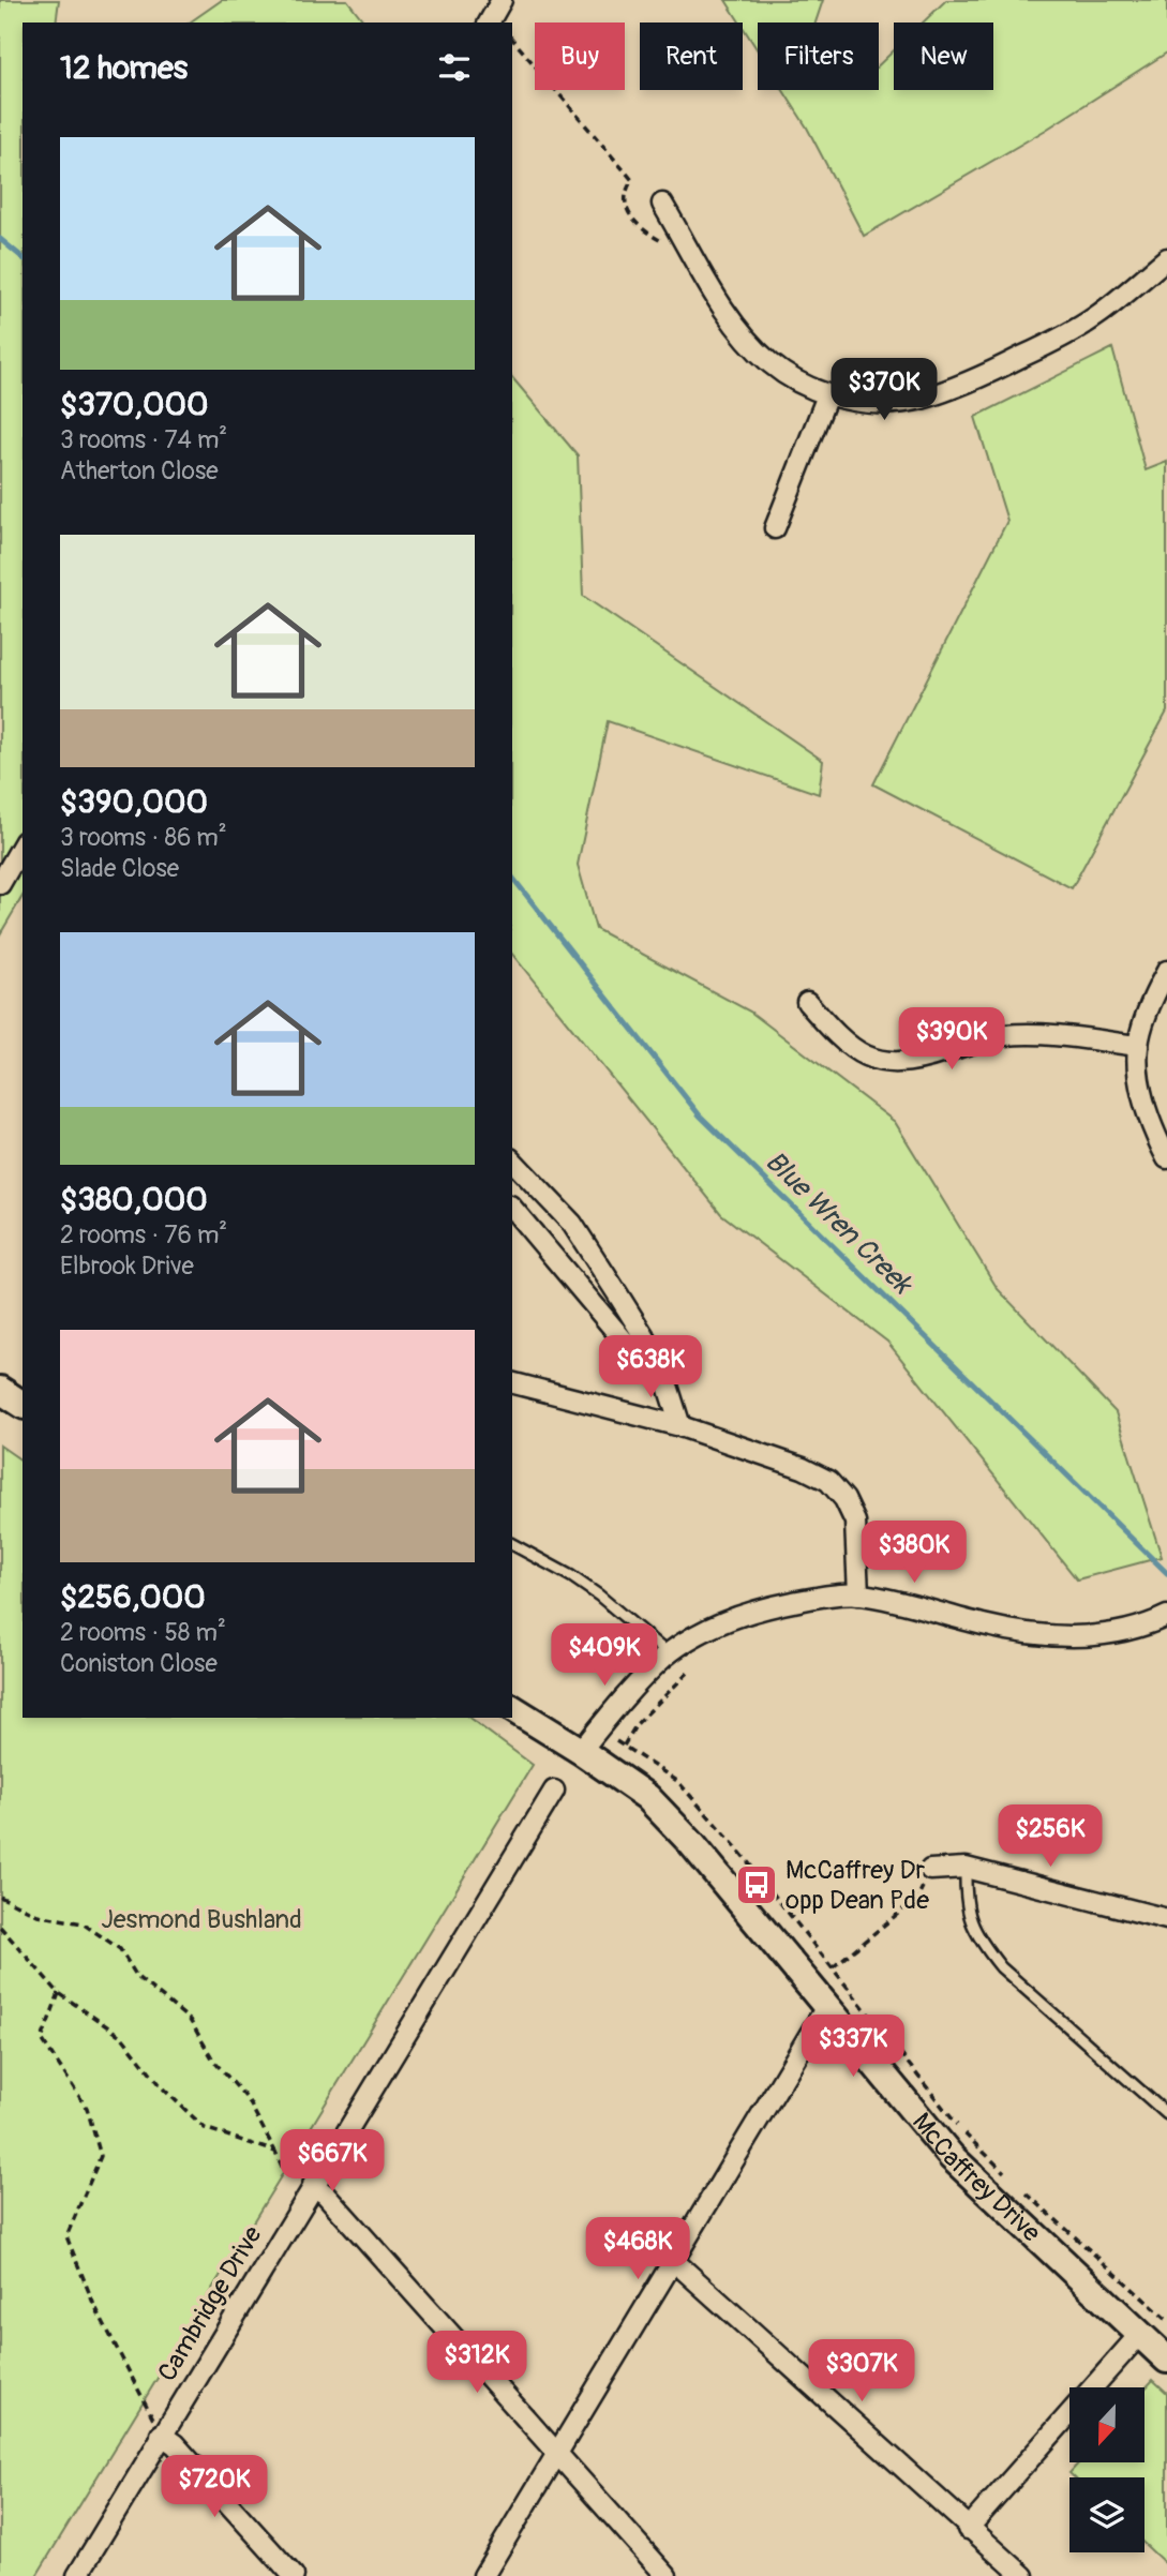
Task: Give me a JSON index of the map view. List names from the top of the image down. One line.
{"streets":{"main road":["McCaffrey Drive"],"street":["Cambridge Drive"]},"water":["Blue Wren Creek"],"parks":["Jesmond Bushland"],"places":{"bus stop":["McCaffrey Dr opp Dean Pde"]},"north":"bottom","page":{"chip":["Buy","Rent","Filters","New"],"heading":"12 homes","list":[{"name":"$370,000","note":"3 rooms · 74 m² · Atherton Close"},{"name":"$390,000","note":"3 rooms · 86 m² · Slade Close"},{"name":"$380,000","note":"2 rooms · 76 m² · Elbrook Drive"},{"name":"$256,000","note":"2 rooms · 58 m² · Coniston Close"}],"price":["$370K","$390K","$638K","$380K","$409K","$256K","$337K","$667K","$468K","$312K","$307K","$720K"]}}
